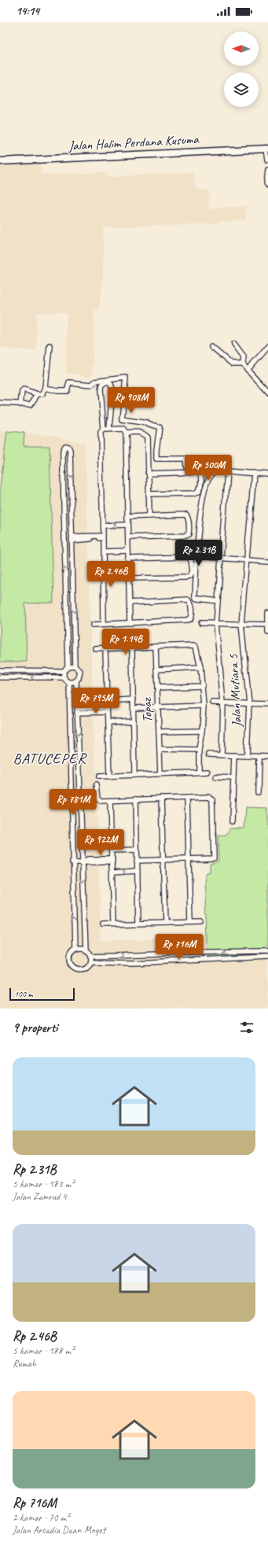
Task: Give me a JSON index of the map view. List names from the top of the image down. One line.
{"streets":{"main road":["Jalan Halim Perdana Kusuma"],"street":["Jalan Mutiara 5","Topaz"]},"districts":["BATUCEPER"],"scale_bar":"100 m","north":"left","page":{"status":"14:14","price":["Rp 908M","Rp 500M","Rp 2.31B","Rp 2.46B","Rp 1.14B","Rp 795M","Rp 781M","Rp 922M","Rp 716M"],"scale":"100 m","heading":"9 properti","list":[{"name":"Rp 2.31B","note":"5 kamar · 183 m² · Jalan Zamrud 4"},{"name":"Rp 2.46B","note":"5 kamar · 188 m² · Rumah"},{"name":"Rp 716M","note":"2 kamar · 70 m² · Jalan Arcadia Daan Mogot"}]}}
